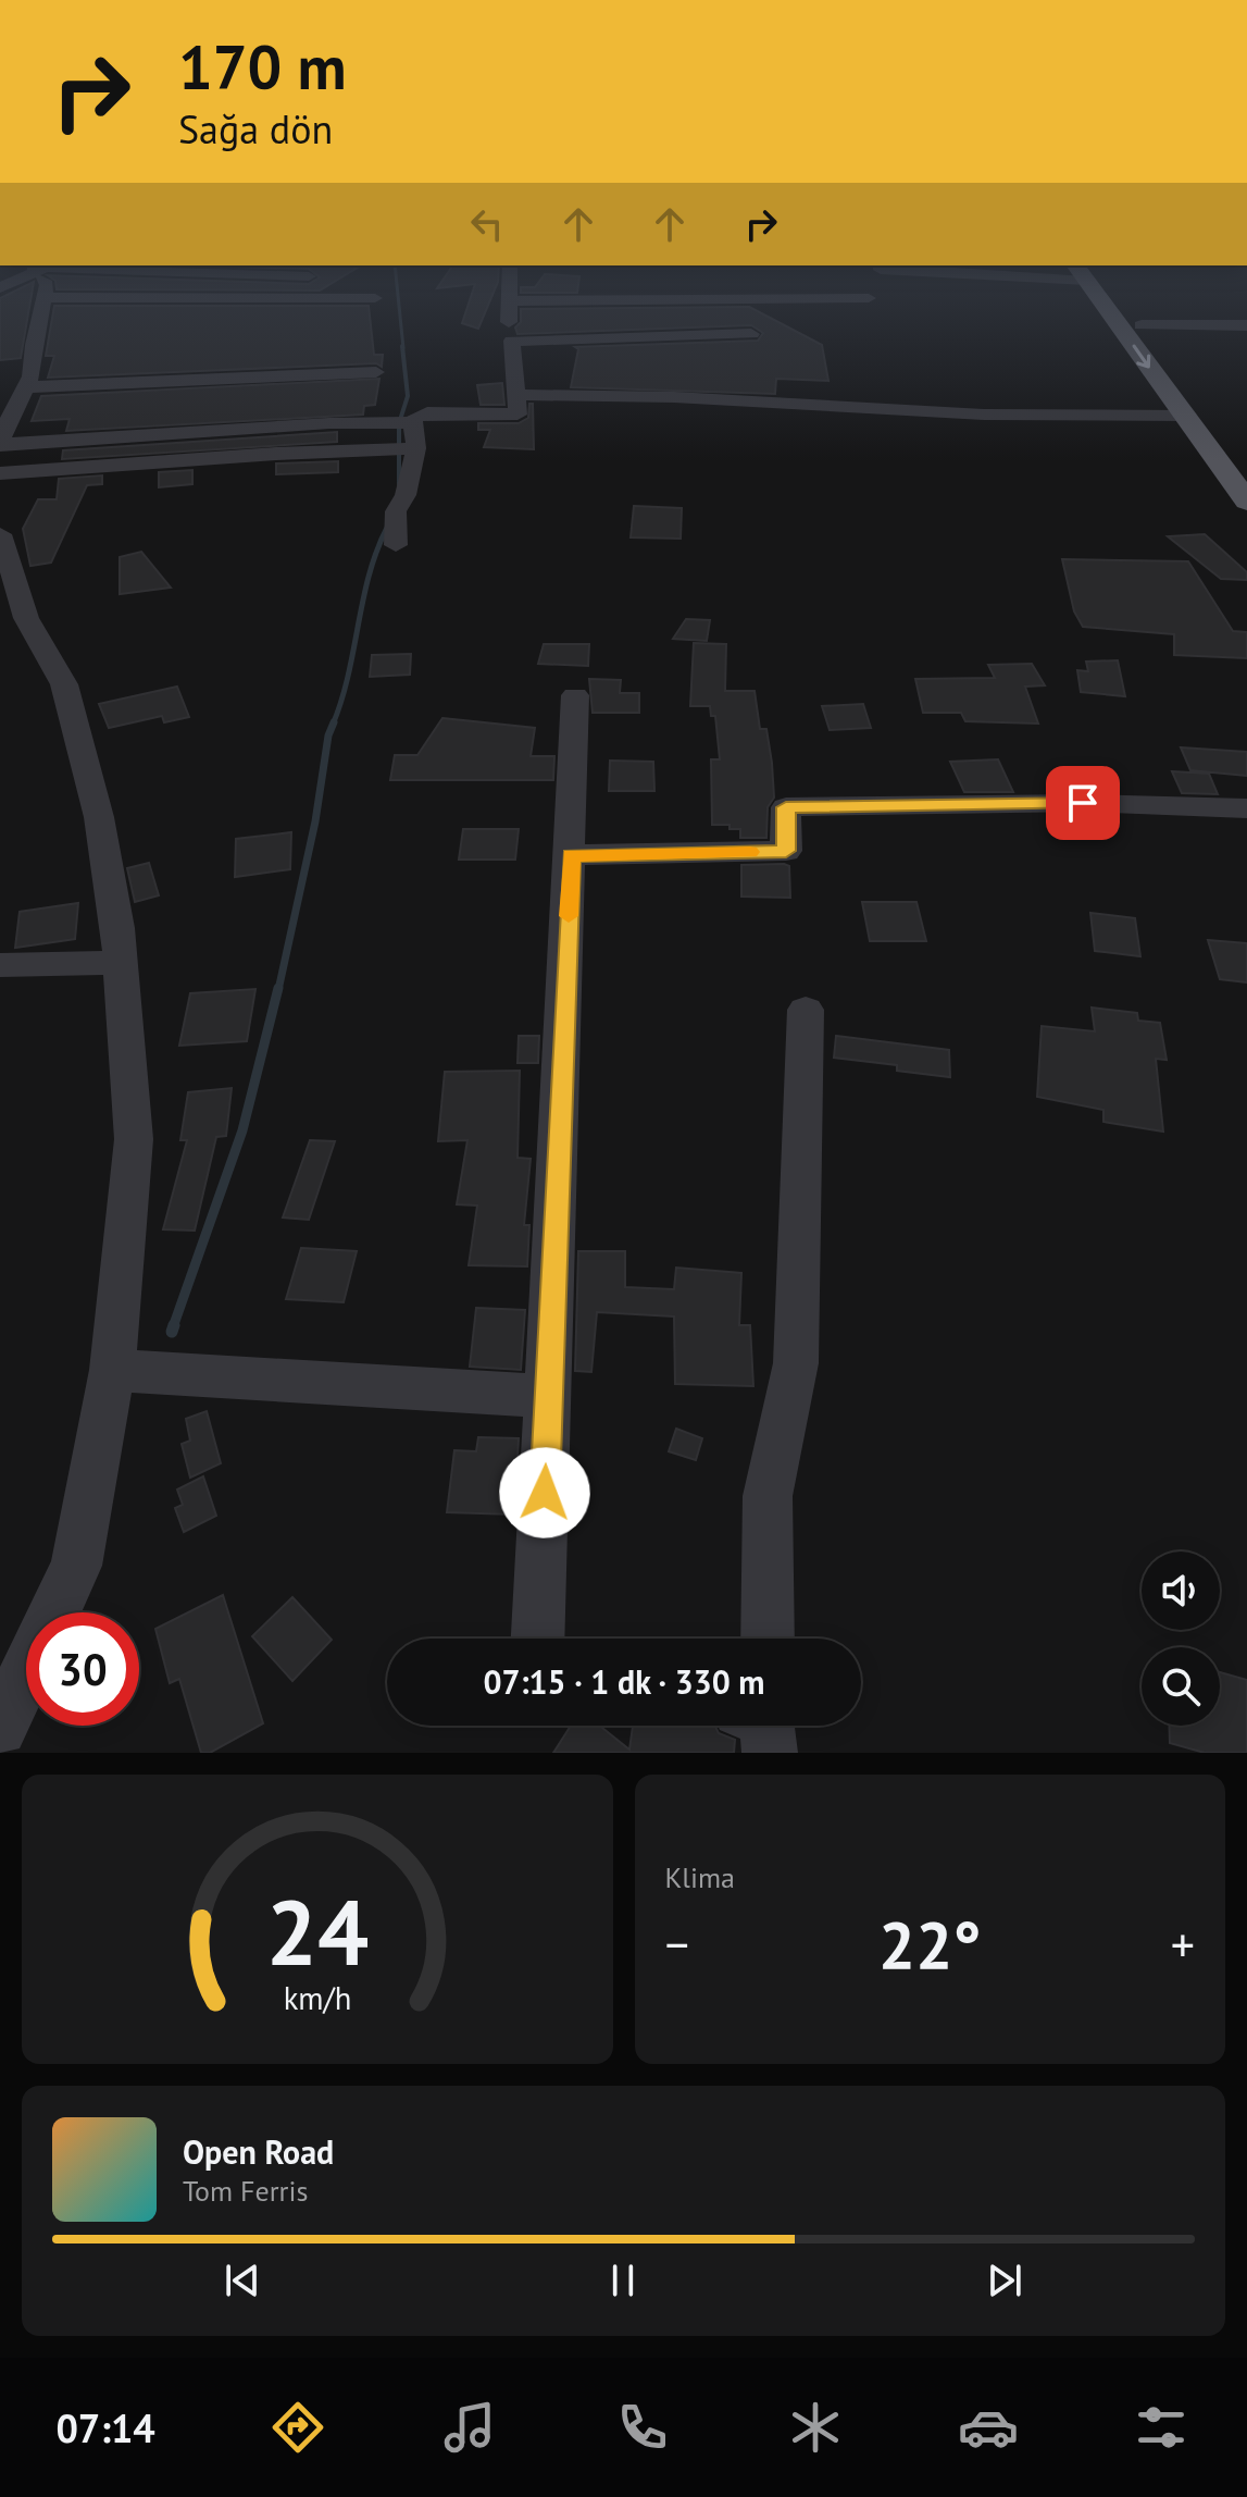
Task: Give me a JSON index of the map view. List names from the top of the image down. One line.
{"page":{"turn":["170 m","Sağa dön"],"limit":"30","trip":"07:15 · 1 dk · 330 m","tile":"Klima","heat":["−","22°","+"],"song":["Open Road","Tom Ferris"],"tabs":"07:14","gauge":["24","km/h"]}}
